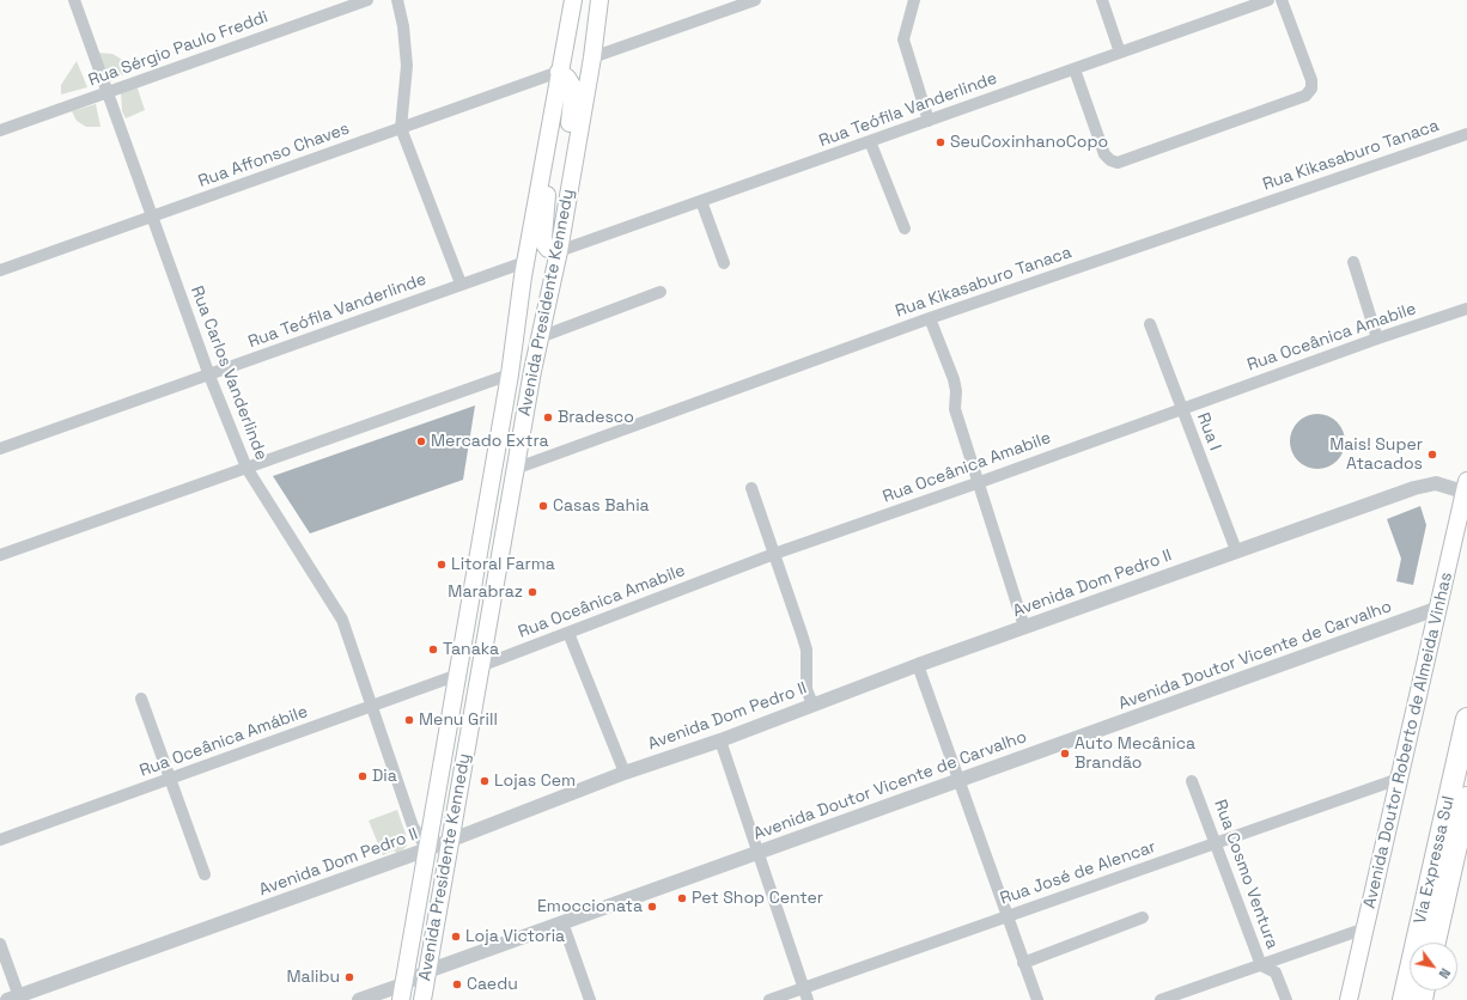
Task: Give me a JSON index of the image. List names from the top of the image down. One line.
{"streets":{"highway":["Via Expressa Sul"],"main road":["Avenida Presidente Kennedy","Avenida Doutor Roberto de Almeida Vinhas"],"street":["Rua Sérgio Paulo Freddi","Rua Teófila Vanderlinde","Rua Affonso Chaves","Rua Kikasaburo Tanaca","Rua Oceânica Amabile","Rua Carlos Vanderlinde","Rua I","Avenida Dom Pedro II","Avenida Doutor Vicente de Carvalho","Rua Oceânica Amábile","Rua José de Alencar","Rua Cosmo Ventura"]},"crossings":[["Rua Sérgio Paulo Freddi","Rua Carlos Vanderlinde"],["Rua Teófila Vanderlinde","Avenida Presidente Kennedy"],["Rua Teófila Vanderlinde","Rua Carlos Vanderlinde"],["Rua Affonso Chaves","Avenida Presidente Kennedy"],["Rua Affonso Chaves","Rua Carlos Vanderlinde"],["Rua Kikasaburo Tanaca","Avenida Presidente Kennedy"],["Avenida Presidente Kennedy","Rua Oceânica Amabile"],["Avenida Presidente Kennedy","Rua Carlos Vanderlinde"],["Avenida Presidente Kennedy","Avenida Dom Pedro II"],["Avenida Presidente Kennedy","Avenida Doutor Vicente de Carvalho"],["Avenida Presidente Kennedy","Rua Oceânica Amábile"],["Rua Oceânica Amabile","Rua I"],["Rua Carlos Vanderlinde","Avenida Dom Pedro II"],["Rua Carlos Vanderlinde","Rua Oceânica Amábile"],["Rua I","Avenida Dom Pedro II"],["Avenida Dom Pedro II","Avenida Doutor Roberto de Almeida Vinhas"],["Avenida Doutor Vicente de Carvalho","Avenida Doutor Roberto de Almeida Vinhas"],["Avenida Doutor Roberto de Almeida Vinhas","Rua José de Alencar"],["Rua José de Alencar","Rua Cosmo Ventura"]],"places":["SeuCoxinhanoCopo","Bradesco","Mercado Extra","Mais! Super Atacados","Casas Bahia","Litoral Farma","Marabraz","Tanaka","Menu Grill","Auto Mecânica Brandão","Dia","Lojas Cem","Pet Shop Center","Emoccionata","Loja Victoria","Malibu","Caedu"],"north":"bottom right"}
